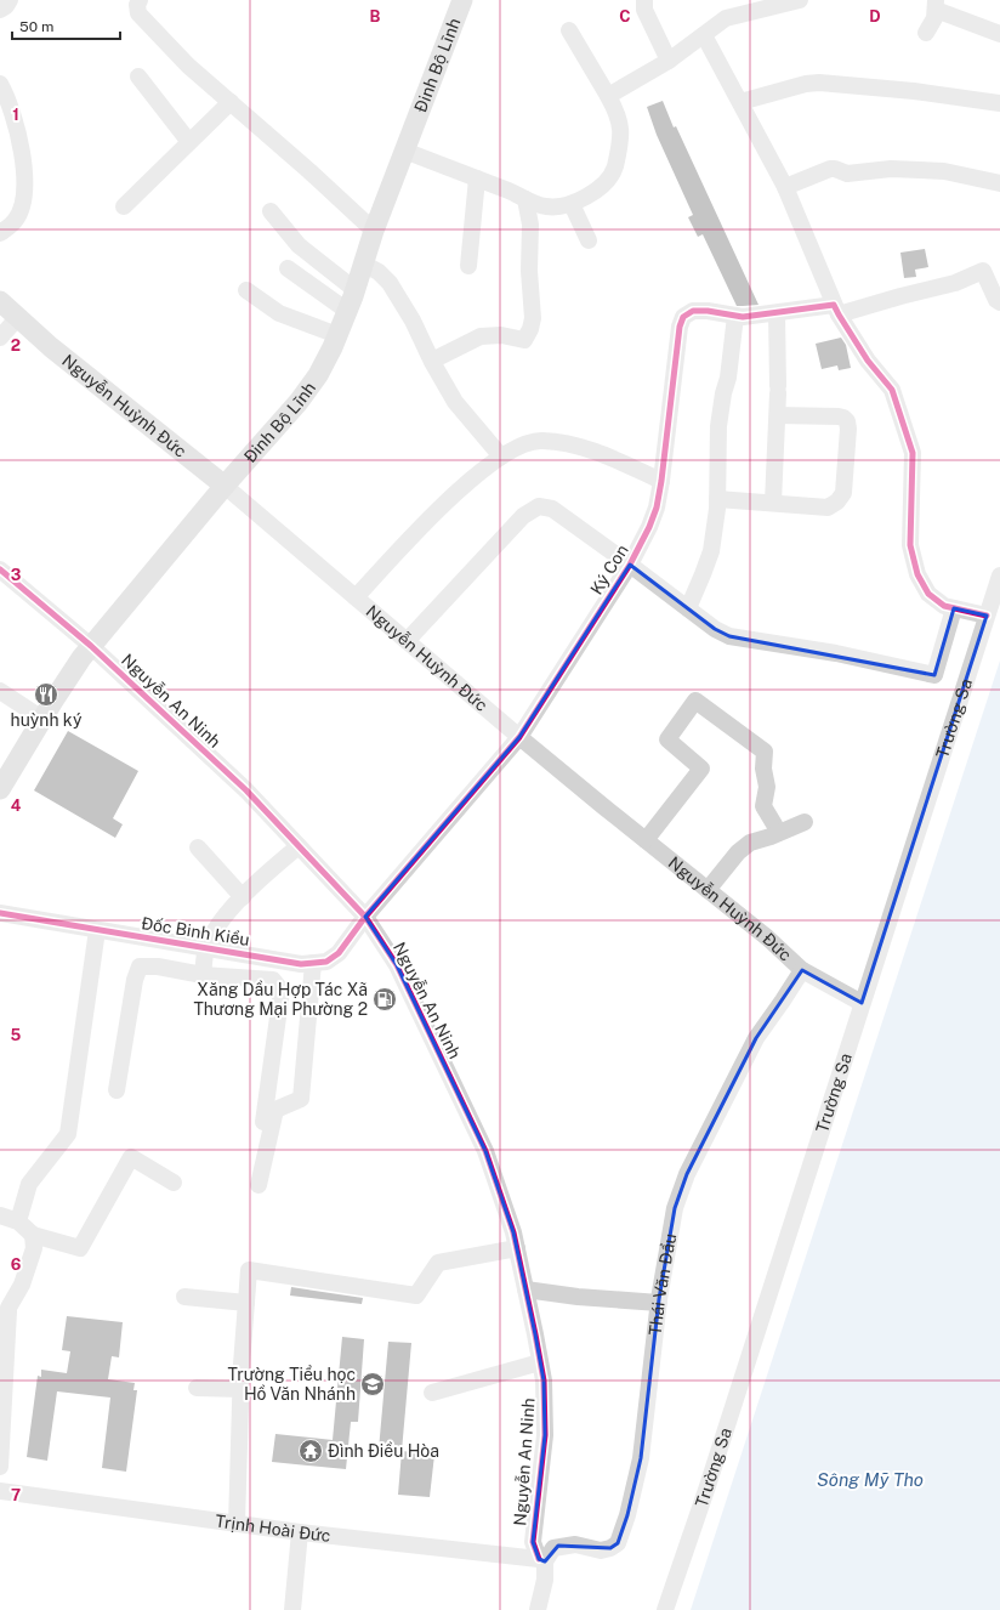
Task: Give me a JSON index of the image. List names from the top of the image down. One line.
{"streets":{"main road":["Đinh Bộ Lĩnh","Nguyễn Huỳnh Đức"],"street":["Ký Con","Nguyễn An Ninh","Trường Sa","Đốc Binh Kiều","Thái Văn Đẩu","Trịnh Hoài Đức"]},"crossings":[["Đinh Bộ Lĩnh","Nguyễn Huỳnh Đức"],["Đinh Bộ Lĩnh","Nguyễn An Ninh"],["Nguyễn Huỳnh Đức","Ký Con"],["Nguyễn Huỳnh Đức","Trường Sa"],["Nguyễn Huỳnh Đức","Thái Văn Đẩu"],["Ký Con","Nguyễn An Ninh"],["Ký Con","Đốc Binh Kiều"],["Nguyễn An Ninh","Đốc Binh Kiều"],["Nguyễn An Ninh","Thái Văn Đẩu"],["Nguyễn An Ninh","Trịnh Hoài Đức"],["Thái Văn Đẩu","Trịnh Hoài Đức"]],"water":["Sông Mỹ Tho"],"places":{"restaurant":["huỳnh ký"],"fuel station":["Xăng Dầu Hợp Tác Xã Thương Mại Phường 2"],"school or university":["Trường Tiểu học Hồ Văn Nhánh"],"temple":["Đình Điều Hòa"]},"scale_bar":"50 m","grid":{"columns":["B","C","D"],"rows":["1","2","3","4","5","6","7"]}}
